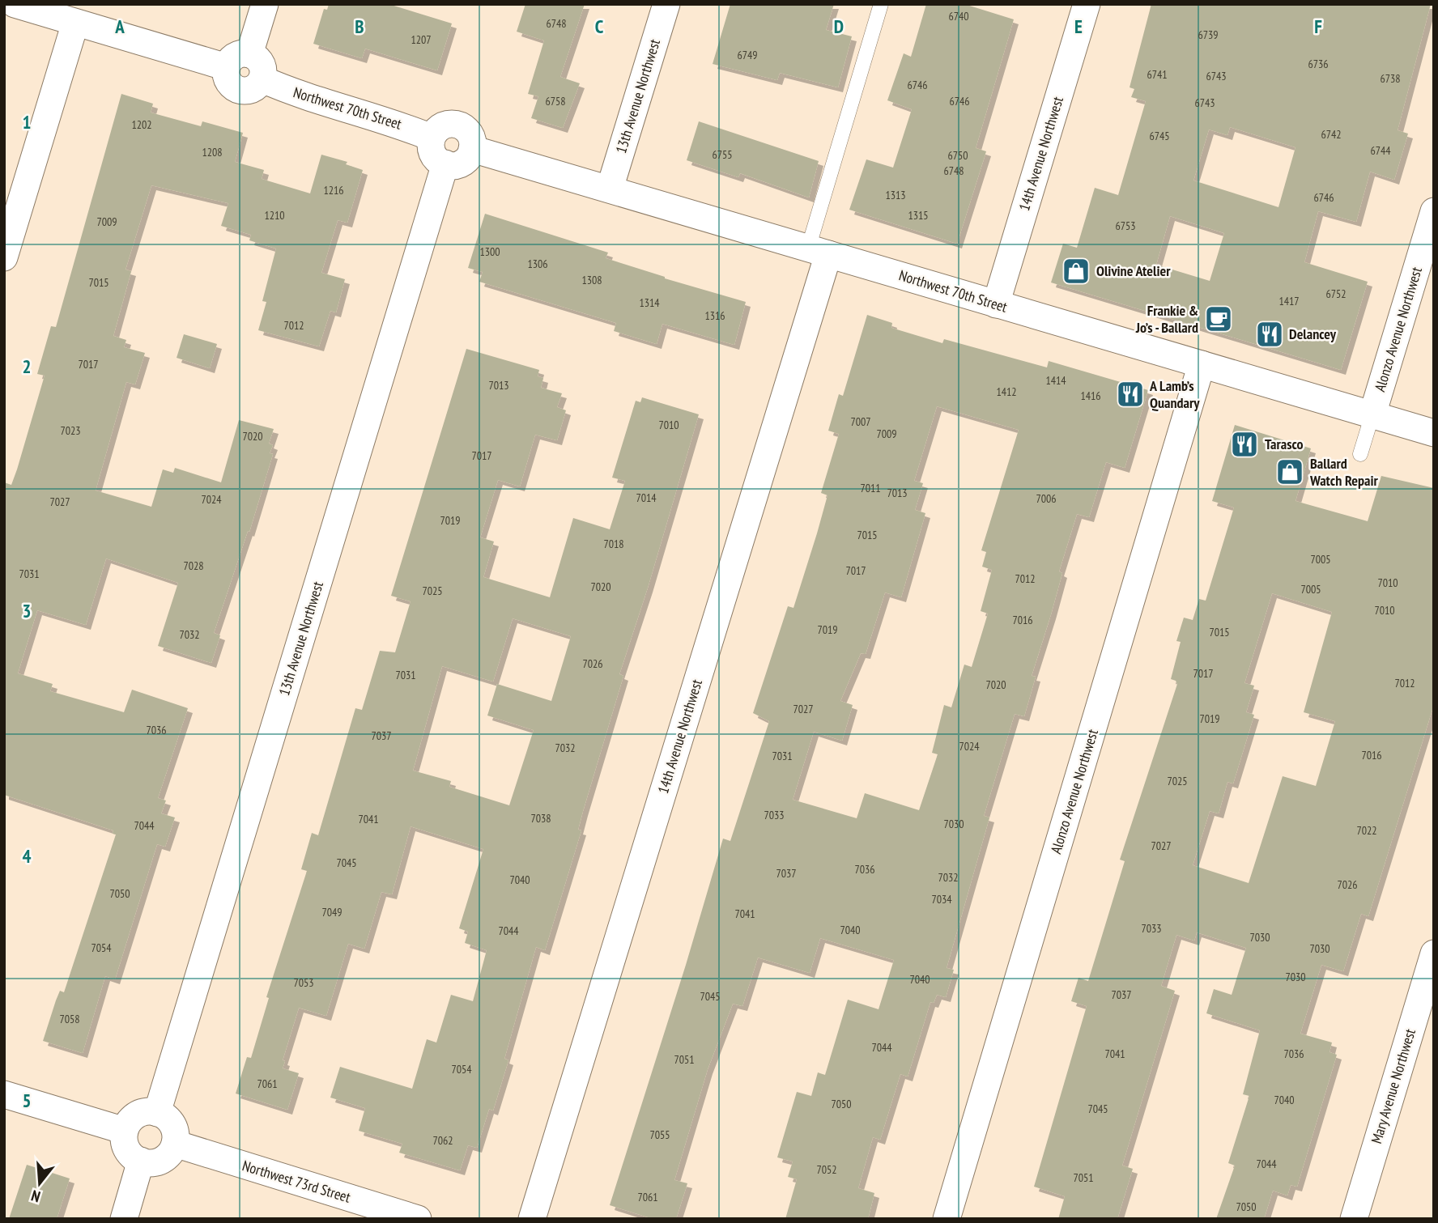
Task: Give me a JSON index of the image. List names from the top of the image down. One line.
{"streets":{"street":["13th Avenue Northwest","Northwest 70th Street","14th Avenue Northwest","Alonzo Avenue Northwest","Mary Avenue Northwest","Northwest 73rd Street"]},"crossings":[["13th Avenue Northwest","Northwest 70th Street"],["13th Avenue Northwest","Northwest 73rd Street"],["Northwest 70th Street","14th Avenue Northwest"],["Northwest 70th Street","Alonzo Avenue Northwest"]],"places":{"shop":["Olivine Atelier","Ballard Watch Repair"],"cafe":["Frankie & Jo’s - Ballard"],"restaurant":["Delancey","A Lamb’s Quandary","Tarasco"]},"house_numbers":["6740","6748","6739","1207","6749","6736","6741","6743","6738","6746","6758","6746","6743","1202","6742","6745","6744","1208","6755","6750","6748","1216","1313","6746","1210","1315","7009","6753","1300","1306","1308","7015","6752","1417","1314","1316","7012","7017","1414","7013","1412","1416","7007","7010","7023","7009","7020","7017","7011","7013","7014","7006","7024","7027","7019","7015","7018","7005","7028","7017","7031","7012","7010","7020","7005","7025","7010","7016","7019","7015","7032","7026","7017","7031","7012","7020","7027","7019","7036","7037","7024","7032","7016","7031","7025","7033","7038","7041","7030","7044","7022","7027","7045","7036","7037","7032","7040","7026","7050","7034","7049","7041","7033","7040","7044","7030","7054","7030","7030","7040","7053","7037","7045","7058","7044","7041","7036","7051","7054","7061","7040","7050","7045","7055","7062","7044","7052","7051","7061","7050"],"north":"bottom","grid":{"columns":["A","B","C","D","E","F"],"rows":["1","2","3","4","5"]}}
